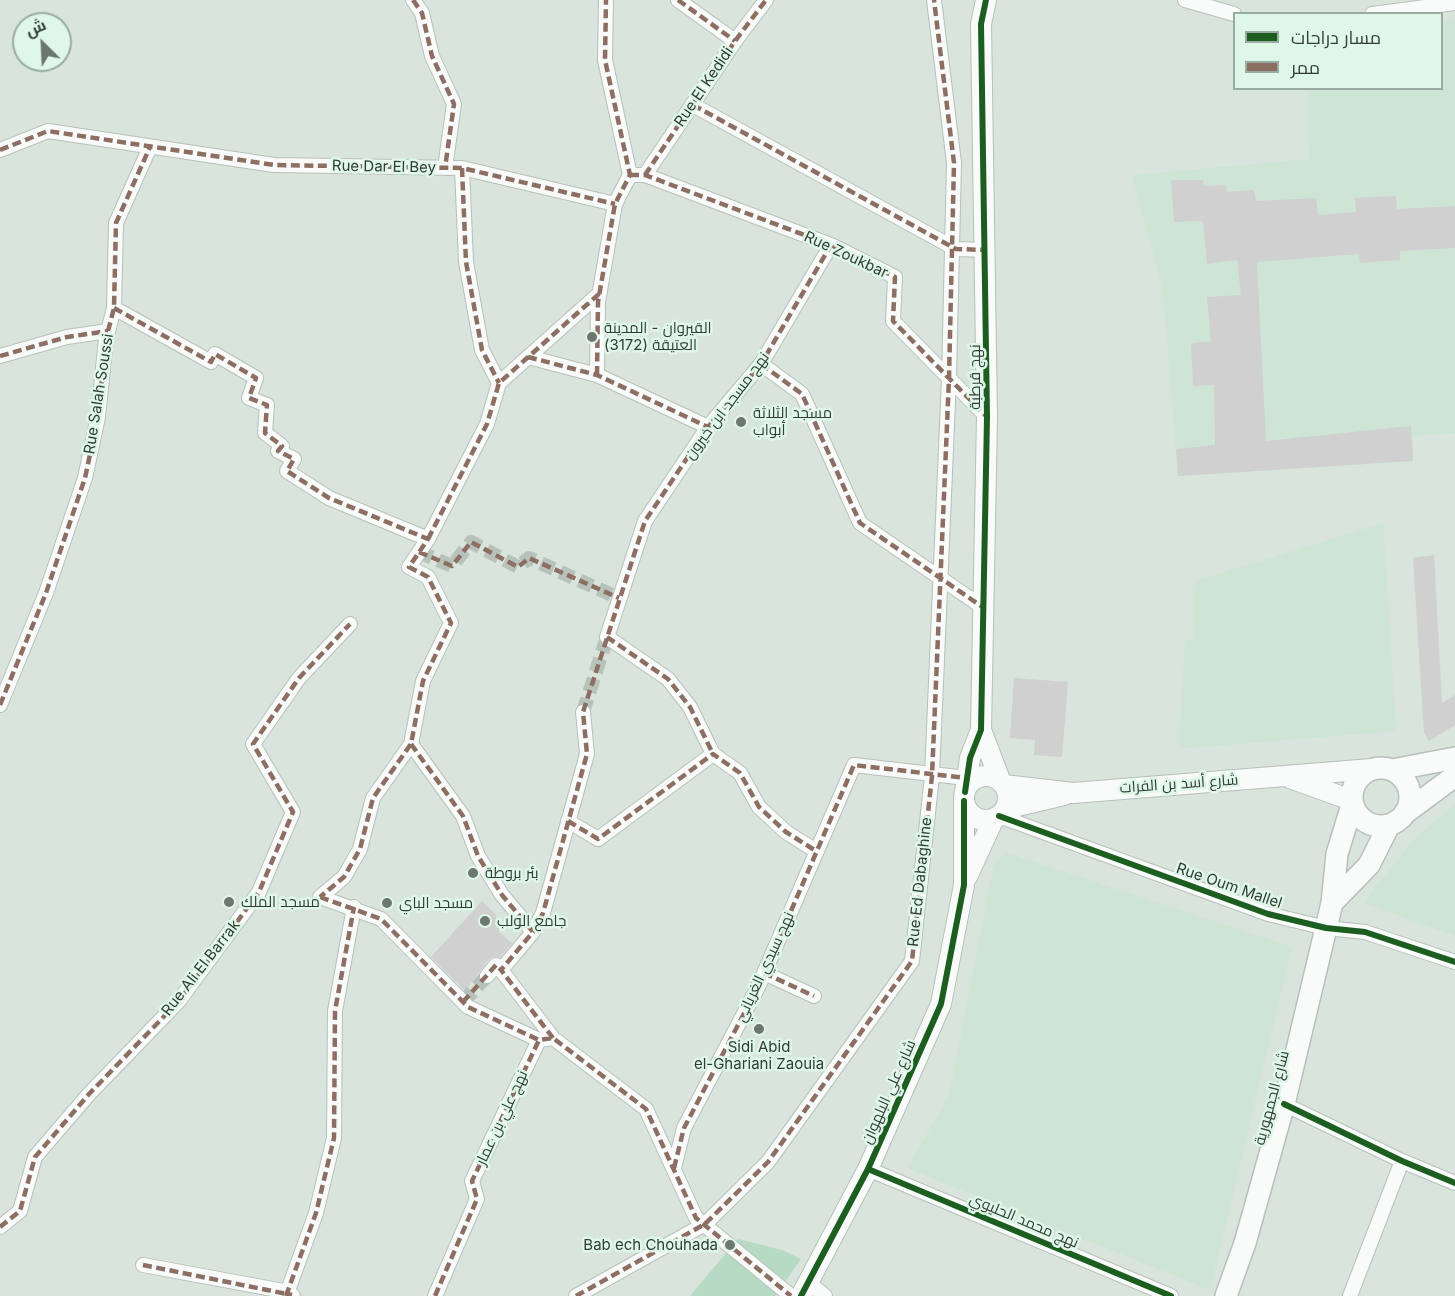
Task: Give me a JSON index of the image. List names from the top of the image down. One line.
{"streets":{"main road":["شارع الجمهورية"],"street":["Rue El Kedidi","Rue Dar El Bey","Rue Zoukbar","نهج قرطبة","Rue Salah Soussi","نهج مسجد ابن خيرون","شارع أسد بن الفرات","Rue Ed Dabaghine","Rue Oum Mallel","نهج سيدي الغرياني","Rue Ali El Barrak","شارع علي البلهوان","نهج علي بن عمار","نهج محمد الحليوي"]},"crossings":[["Rue El Kedidi","Rue Zoukbar"],["Rue Dar El Bey","Rue Salah Soussi"],["Rue Zoukbar","نهج قرطبة"],["Rue Zoukbar","نهج مسجد ابن خيرون"],["Rue Zoukbar","Rue Ed Dabaghine"],["شارع أسد بن الفرات","شارع الجمهورية"],["Rue Ed Dabaghine","نهج سيدي الغرياني"],["Rue Oum Mallel","شارع الجمهورية"],["شارع علي البلهوان","نهج محمد الحليوي"]],"places":["القيروان - المدينة العتيقة (3172)","مسجد الثلاثة أبواب","بئر بروطة","مسجد الملك","مسجد الباي","جامع الولب","Sidi Abid el-Ghariani Zaouia","Bab ech Chouhada"],"legend":["مسار دراجات","ممر"],"north":"top left"}
